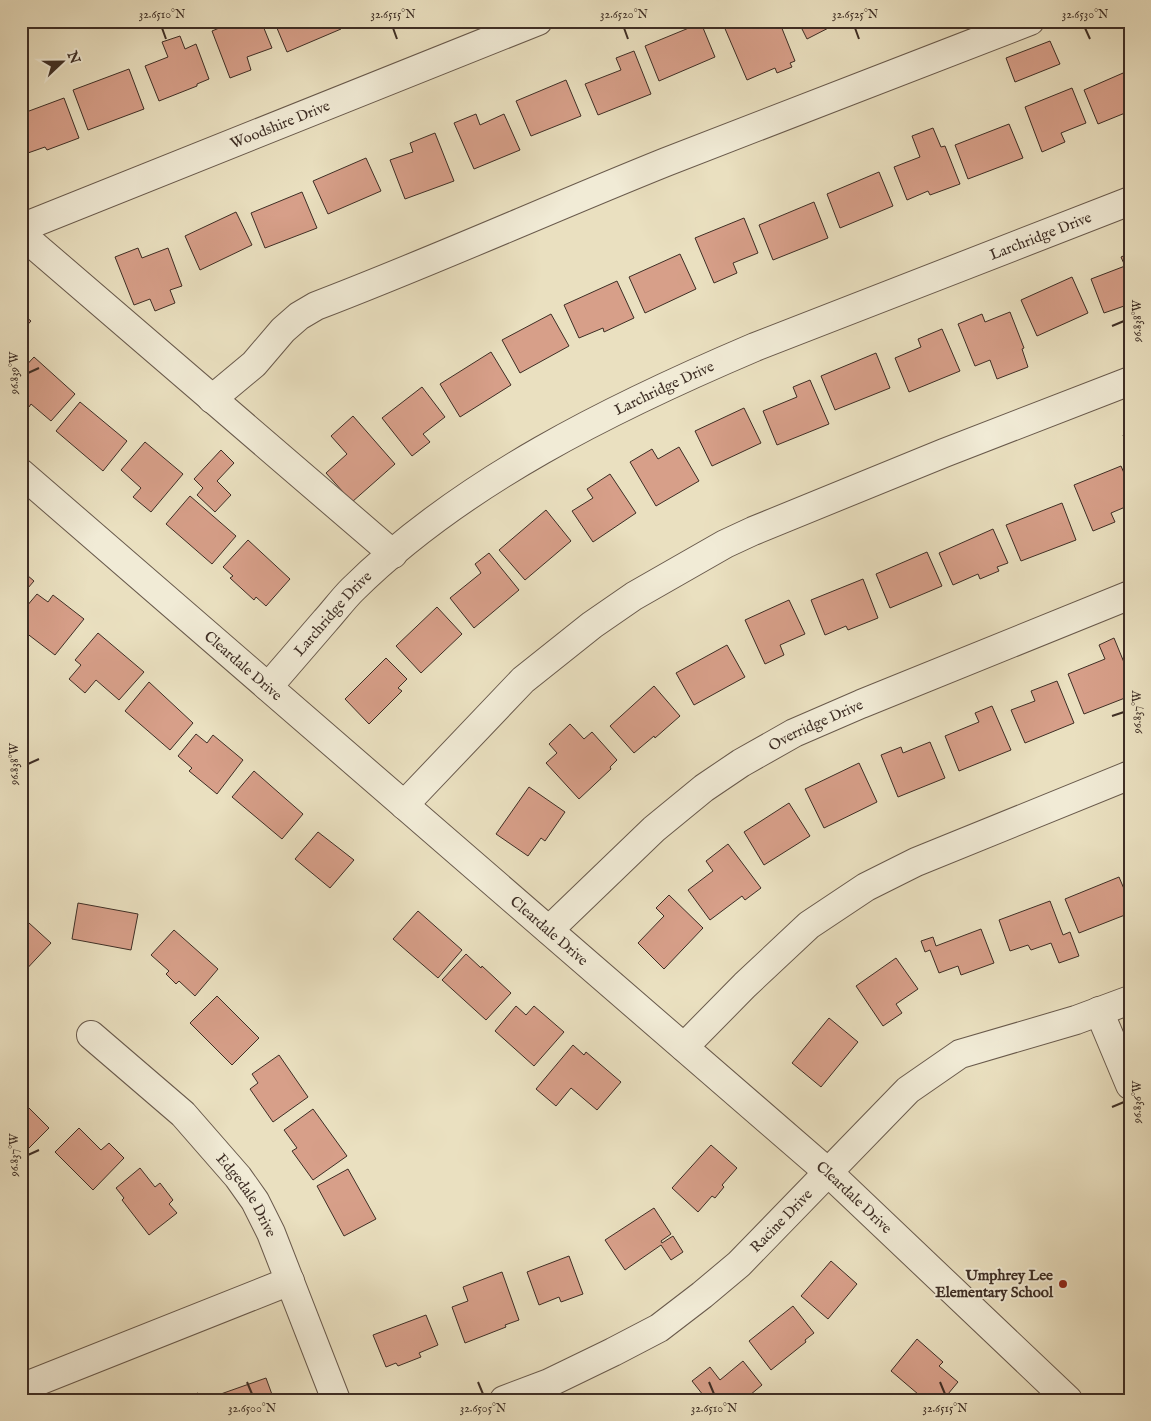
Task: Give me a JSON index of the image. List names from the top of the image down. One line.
{"streets":{"street":["Woodshire Drive","Larchridge Drive","Cleardale Drive","Overridge Drive","Edgedale Drive","Racine Drive"]},"crossings":[["Larchridge Drive","Cleardale Drive"],["Cleardale Drive","Overridge Drive"],["Cleardale Drive","Racine Drive"]],"places":["Umphrey Lee Elementary School"],"north":"right","coordinates":["32.6510°N","32.6515°N","32.6520°N","32.6525°N","32.6530°N","96.838°W","96.839°W","96.837°W","96.836°W","32.6500°N","32.6505°N"]}
